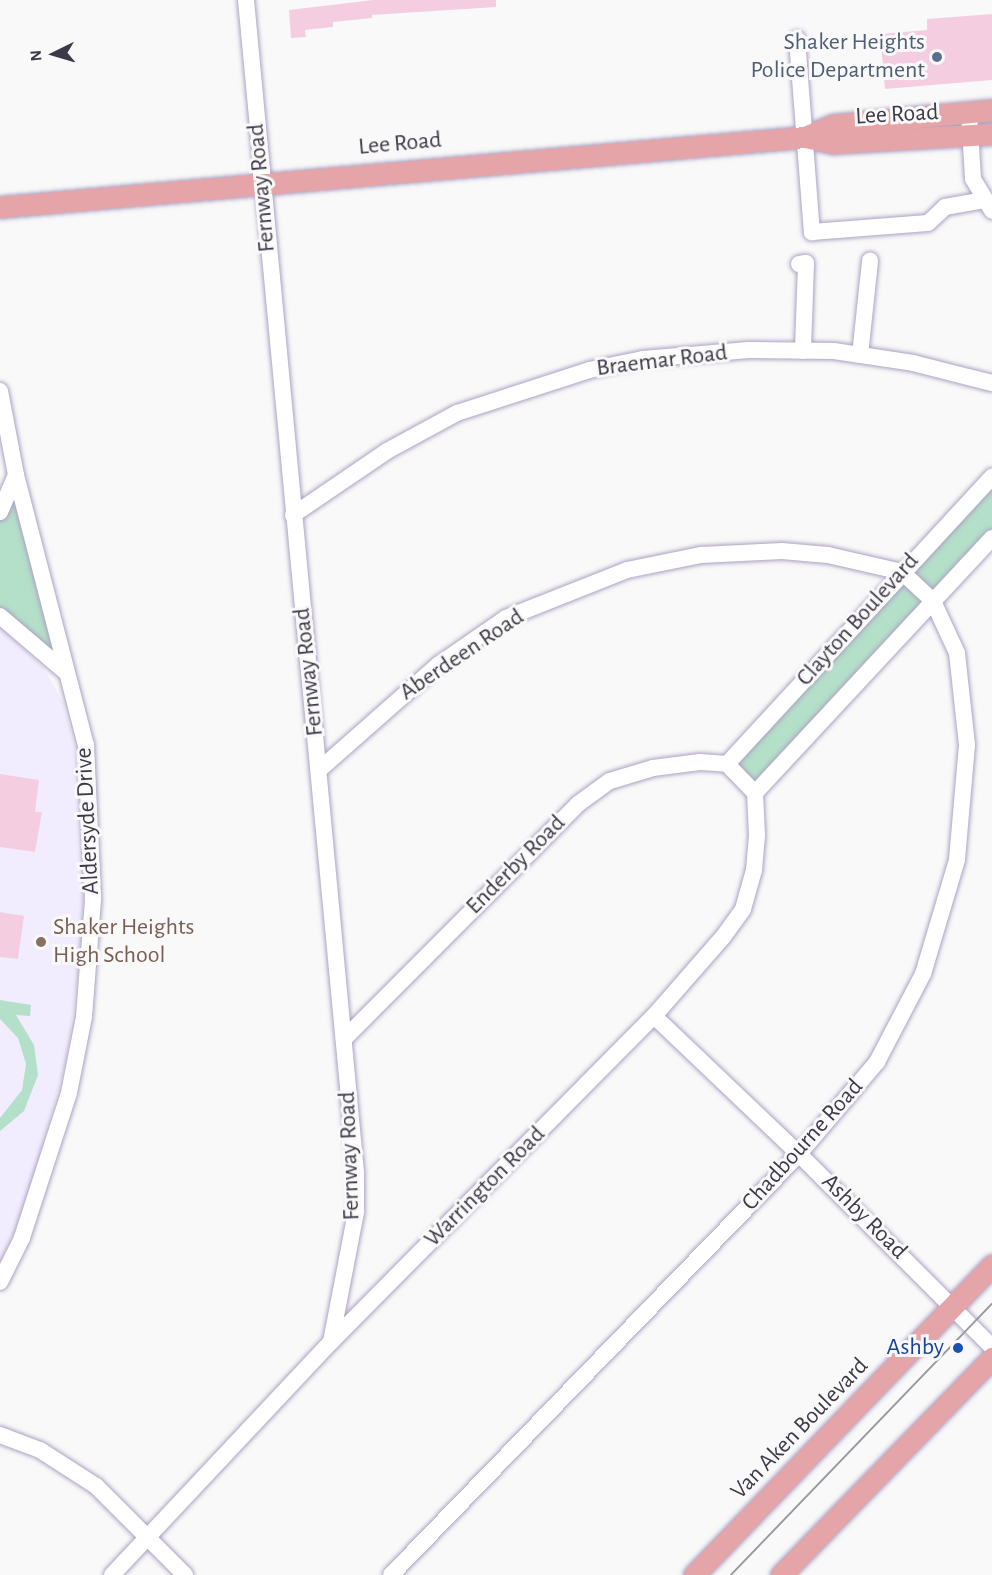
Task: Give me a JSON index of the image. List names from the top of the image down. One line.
{"streets":{"main road":["Lee Road","Van Aken Boulevard"],"street":["Fernway Road","Braemar Road","Clayton Boulevard","Aberdeen Road","Aldersyde Drive","Enderby Road","Chadbourne Road","Warrington Road","Ashby Road"]},"crossings":[["Lee Road","Fernway Road"],["Fernway Road","Braemar Road"],["Fernway Road","Aberdeen Road"],["Fernway Road","Enderby Road"],["Fernway Road","Warrington Road"],["Clayton Boulevard","Aberdeen Road"],["Clayton Boulevard","Enderby Road"],["Clayton Boulevard","Chadbourne Road"],["Clayton Boulevard","Warrington Road"],["Chadbourne Road","Ashby Road"],["Warrington Road","Ashby Road"],["Ashby Road","Van Aken Boulevard"]],"places":["Shaker Heights Police Department","Shaker Heights High School","Ashby"],"north":"left"}
